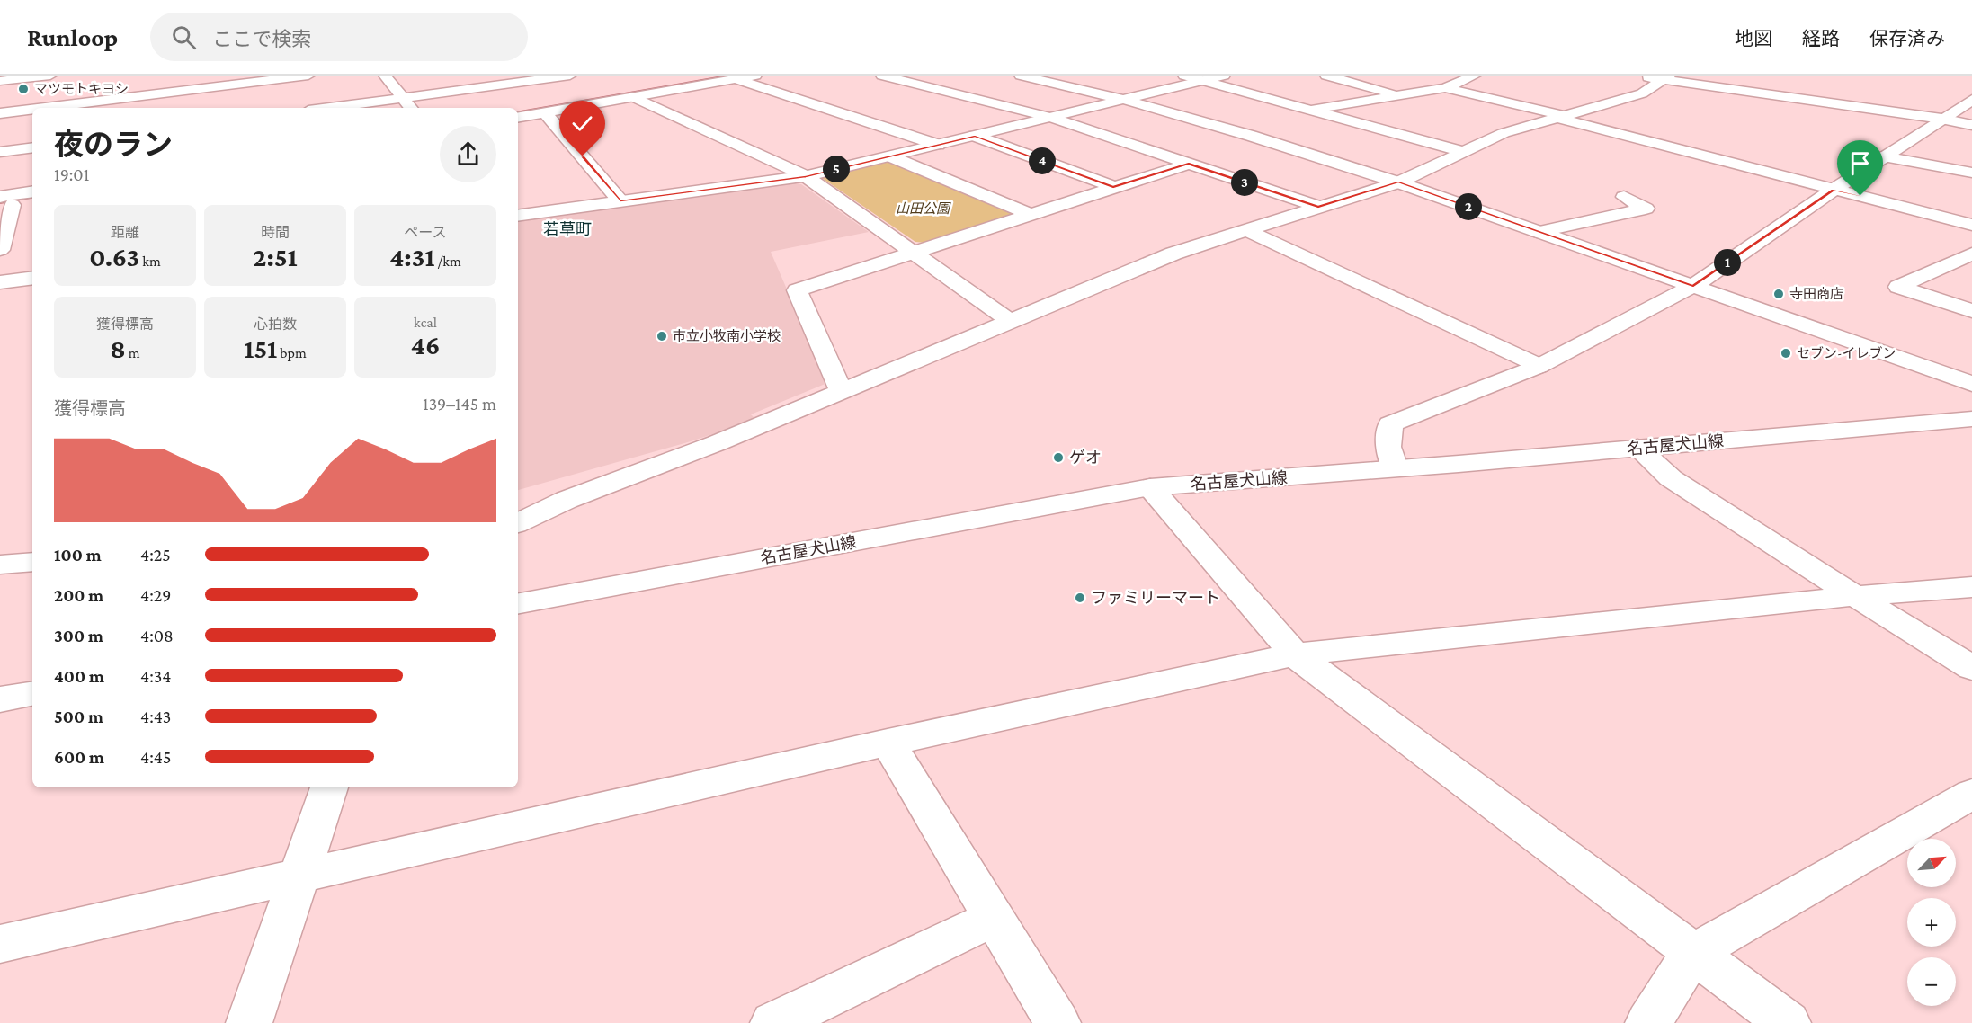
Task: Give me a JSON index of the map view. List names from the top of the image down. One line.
{"streets":{"street":["名古屋犬山線"]},"districts":["若草町"],"parks":["山田公園"],"places":["マツモトキヨシ","寺田商店","市立小牧南小学校","セブン-イレブン","ゲオ","ファミリーマート"],"north":"top right","page":{"header":"Runloop","search":"ここで検索","nav":["地図","経路","保存済み"],"heading":["夜のラン","19:01"],"pins":["4","5","3","2","1"],"stats":[["距離","0.63 km"],["時間","2:51"],["ペース","4:31 /km"],["獲得標高","8 m"],["心拍数","151 bpm"],["kcal","46"]],"chart":["獲得標高","139–145 m"],"list":[{"name":"100 m","note":"4:25"},{"name":"200 m","note":"4:29"},{"name":"300 m","note":"4:08"},{"name":"400 m","note":"4:34"},{"name":"500 m","note":"4:43"},{"name":"600 m","note":"4:45"}],"map_buttons":["+","−"]}}
